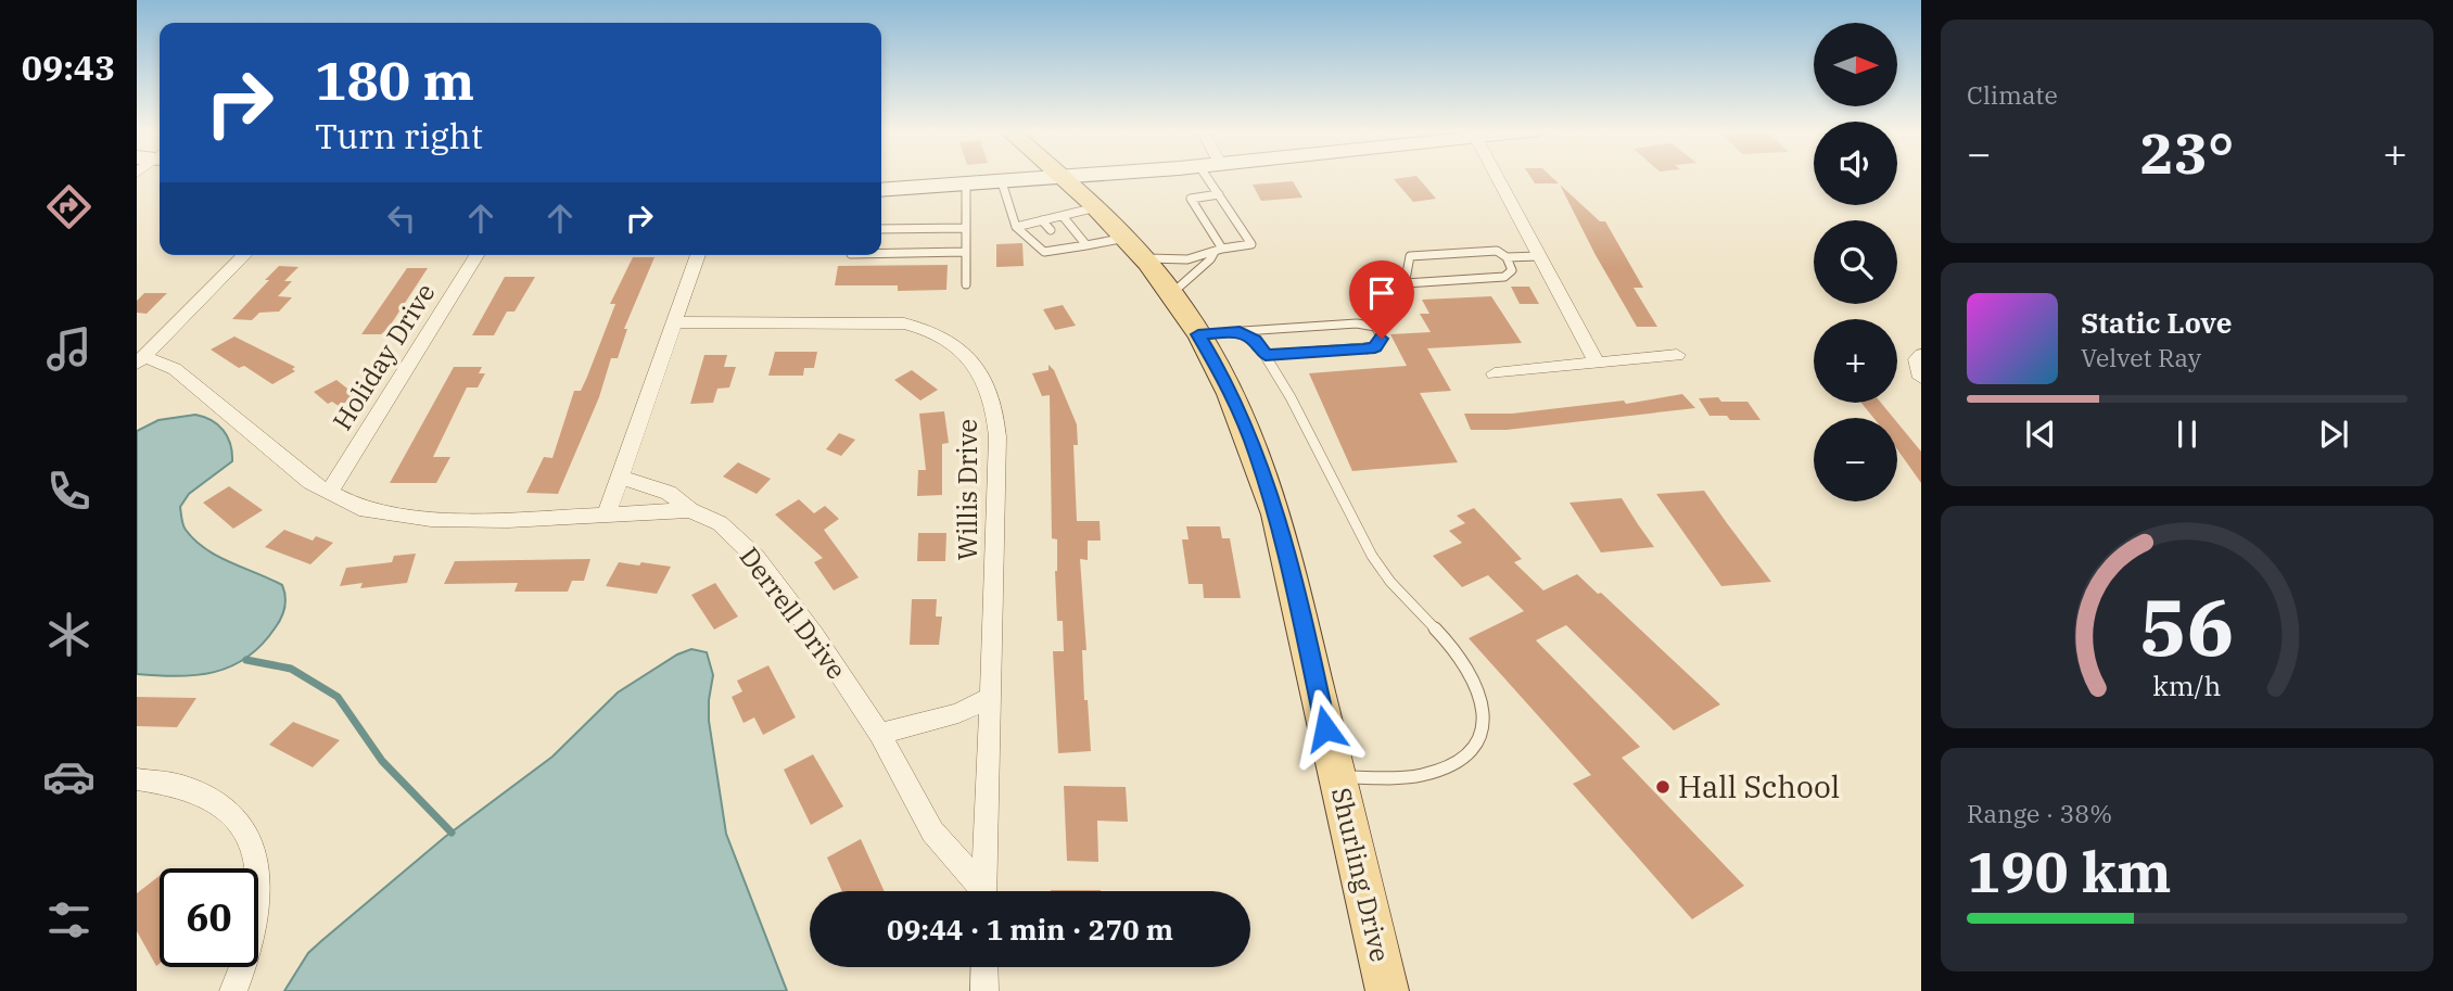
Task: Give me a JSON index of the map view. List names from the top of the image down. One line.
{"streets":{"main road":["Shurling Drive"],"street":["Holiday Drive","Willis Drive","Derrell Drive"]},"crossings":[["Holiday Drive","Derrell Drive"]],"places":["Hall School"],"north":"right","page":{"tabs":"09:43","tile":["Climate",["Range · 38%","190 km"]],"map_buttons":["+","−"],"turn":["180 m","Turn right"],"heat":["−","23°","+"],"song":["Static Love","Velvet Ray"],"limit":"60","trip":"09:44 · 1 min · 270 m","gauge":["56","km/h"]}}
